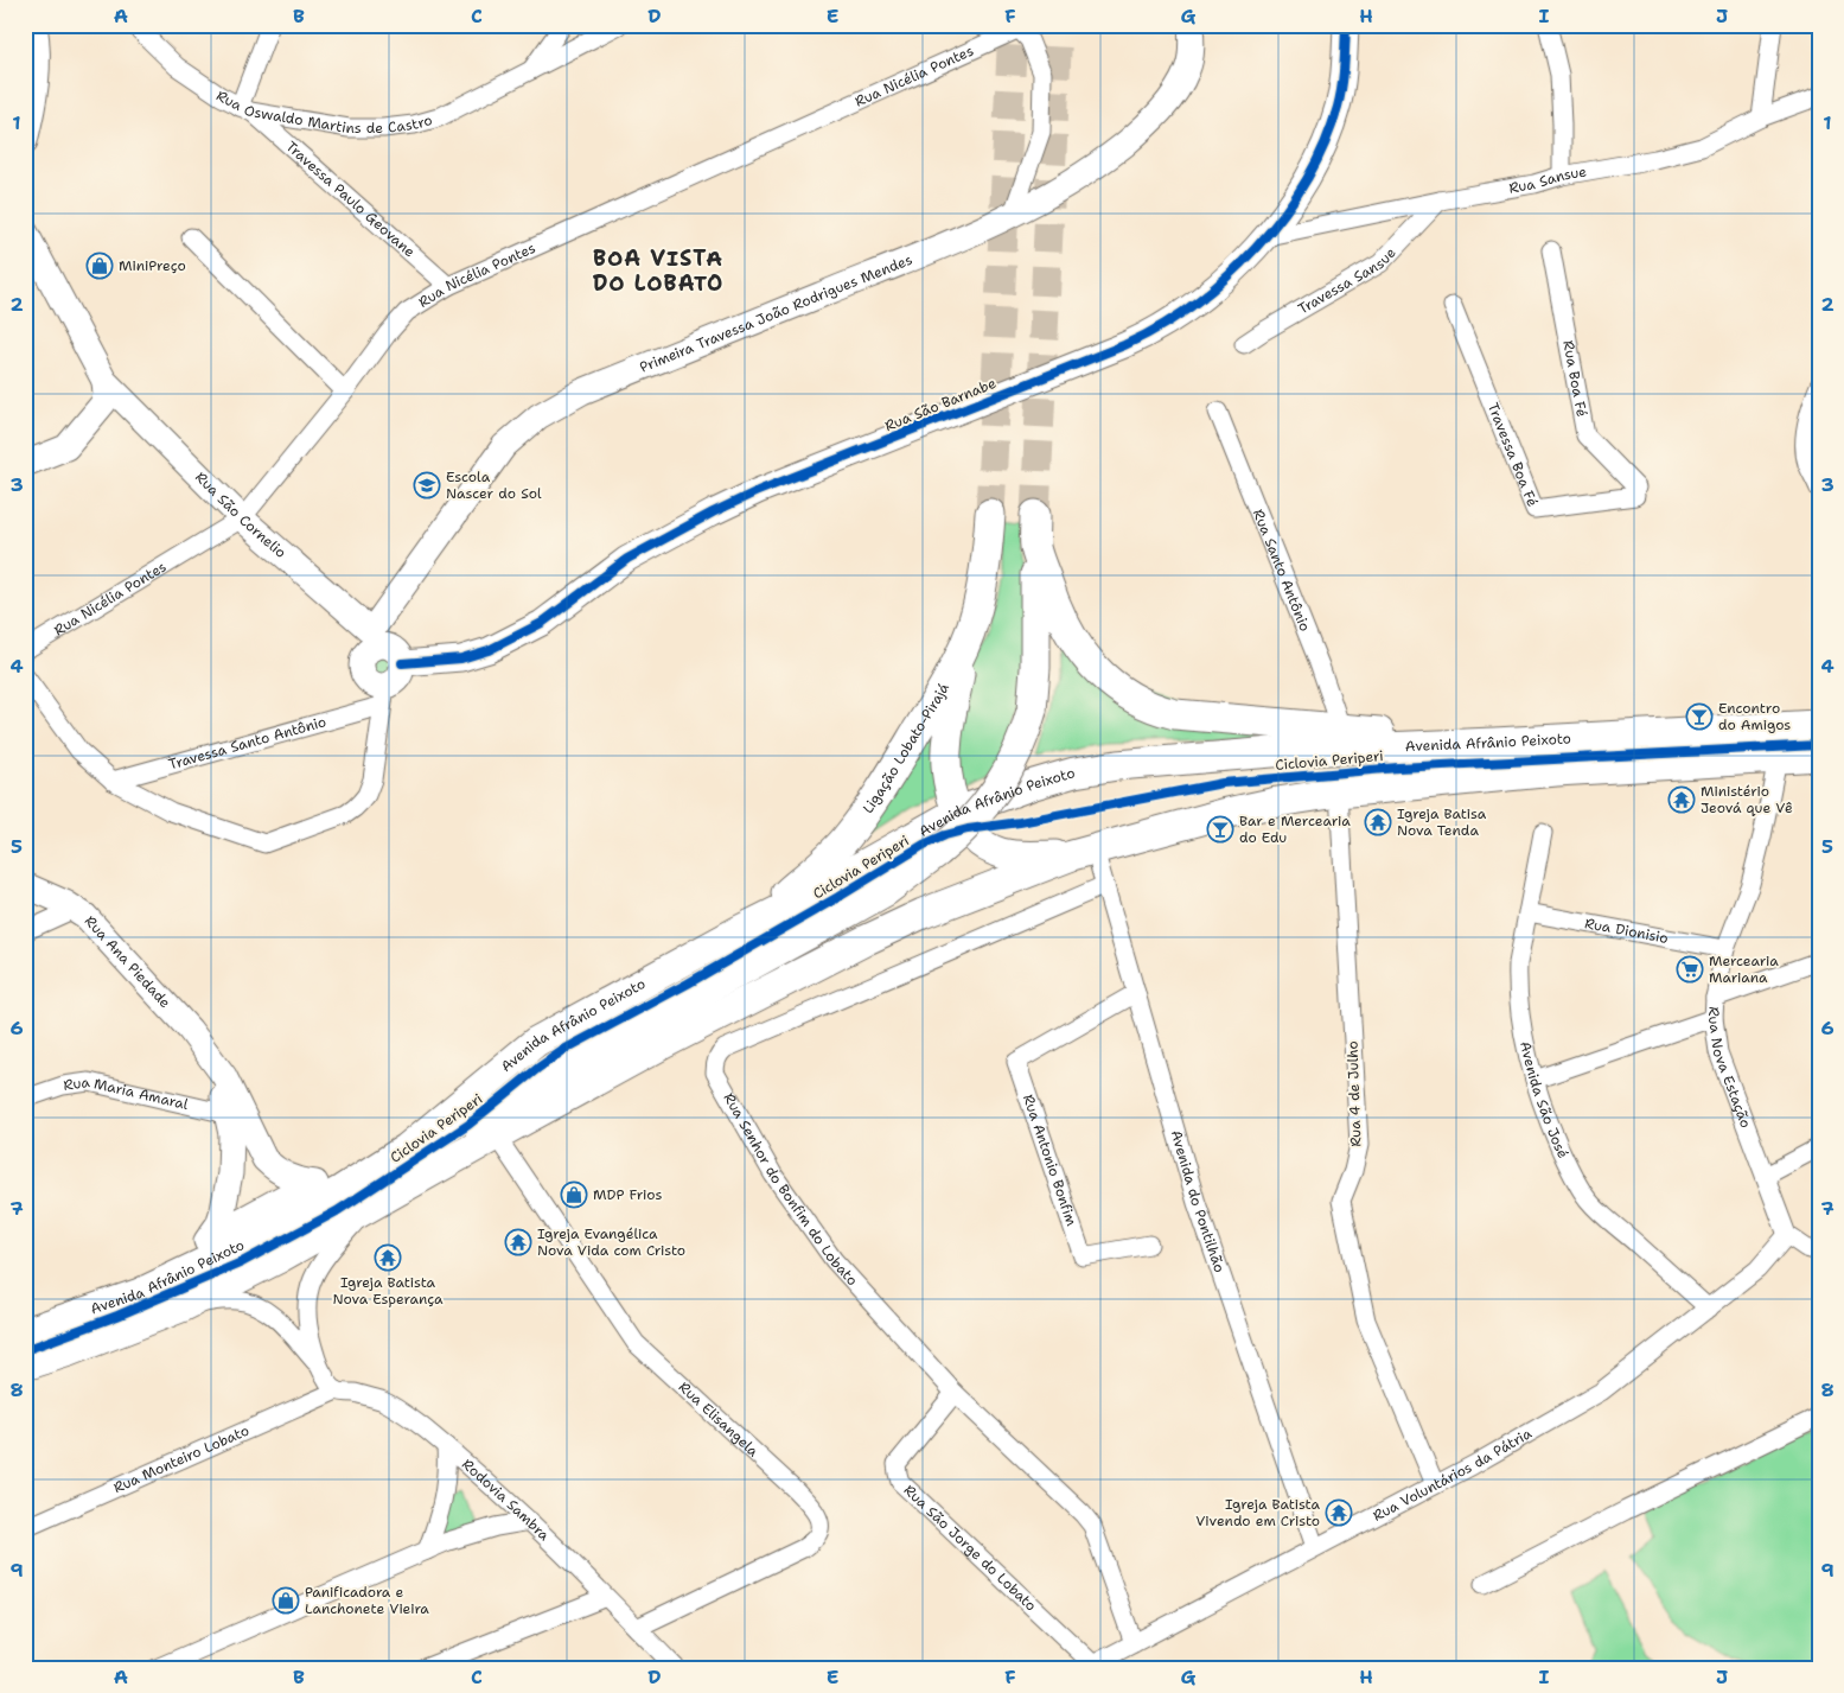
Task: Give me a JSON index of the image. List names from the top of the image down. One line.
{"streets":{"main road":["Avenida Afrânio Peixoto","Ligação Lobato-Pirajá"],"street":["Rua Nicélia Pontes","Rua Oswaldo Martins de Castro","Rua Sansue","Travessa Paulo Geovane","Travessa Sansue","Primeira Travessa João Rodrigues Mendes","Rua Boa Fé","Rua São Barnabe","Travessa Boa Fé","Rua São Cornelio","Rua Santo Antônio","Travessa Santo Antônio","Rua Dionisio","Rua Ana Piedade","Rua Nova Estação","Rua 4 de Julho","Rua Maria Amaral","Avenida São José","Rua Antonio Bonfim","Rua Senhor do Bonfim do Lobato","Avenida do Pontilhão","Rua Elisangela","Rua Monteiro Lobato","Rua Voluntários da Pátria","Rodovia Sambra","Rua São Jorge do Lobato"],"cycle path":["Ciclovia Periperi"]},"crossings":[["Rua Nicélia Pontes","Travessa Paulo Geovane"],["Rua Nicélia Pontes","Rua São Cornelio"],["Rua Oswaldo Martins de Castro","Travessa Paulo Geovane"],["Rua Sansue","Travessa Sansue"],["Rua Sansue","Rua São Barnabe"],["Primeira Travessa João Rodrigues Mendes","Rua São Cornelio"],["Primeira Travessa João Rodrigues Mendes","Travessa Santo Antônio"],["Rua Boa Fé","Travessa Boa Fé"],["Rua São Barnabe","Rua São Cornelio"],["Avenida Afrânio Peixoto","Ligação Lobato-Pirajá"],["Avenida Afrânio Peixoto","Rua Nova Estação"],["Avenida Afrânio Peixoto","Rua 4 de Julho"],["Avenida Afrânio Peixoto","Avenida do Pontilhão"],["Avenida Afrânio Peixoto","Rua Elisangela"],["Rua Dionisio","Rua Nova Estação"],["Rua Dionisio","Avenida São José"],["Rua Ana Piedade","Rua Maria Amaral"],["Rua Nova Estação","Rua Voluntários da Pátria"],["Rua 4 de Julho","Rua Voluntários da Pátria"],["Avenida São José","Rua Voluntários da Pátria"],["Rua Antonio Bonfim","Avenida do Pontilhão"],["Rua Senhor do Bonfim do Lobato","Avenida do Pontilhão"],["Rua Senhor do Bonfim do Lobato","Rua Voluntários da Pátria"],["Rua Senhor do Bonfim do Lobato","Rua São Jorge do Lobato"],["Avenida do Pontilhão","Rua Voluntários da Pátria"],["Rua Elisangela","Rodovia Sambra"],["Rua Monteiro Lobato","Rodovia Sambra"],["Rua Voluntários da Pátria","Rua São Jorge do Lobato"]],"districts":["BOA VISTA DO LOBATO"],"places":{"shop":["MiniPreço","MDP Frios","Panificadora e Lanchonete Vieira"],"school or university":["Escola Nascer do Sol"],"bar":["Encontro do Amigos","Bar e Mercearia do Edu"],"temple":["Ministério Jeová que Vê","Igreja Batisa Nova Tenda","Igreja Evangélica Nova Vida com Cristo","Igreja Batista Nova Esperança","Igreja Batista Vivendo em Cristo"],"supermarket":["Mercearia Mariana"]},"grid":{"columns":["A","B","C","D","E","F","G","H","I","J"],"rows":["1","2","3","4","5","6","7","8","9"]}}
